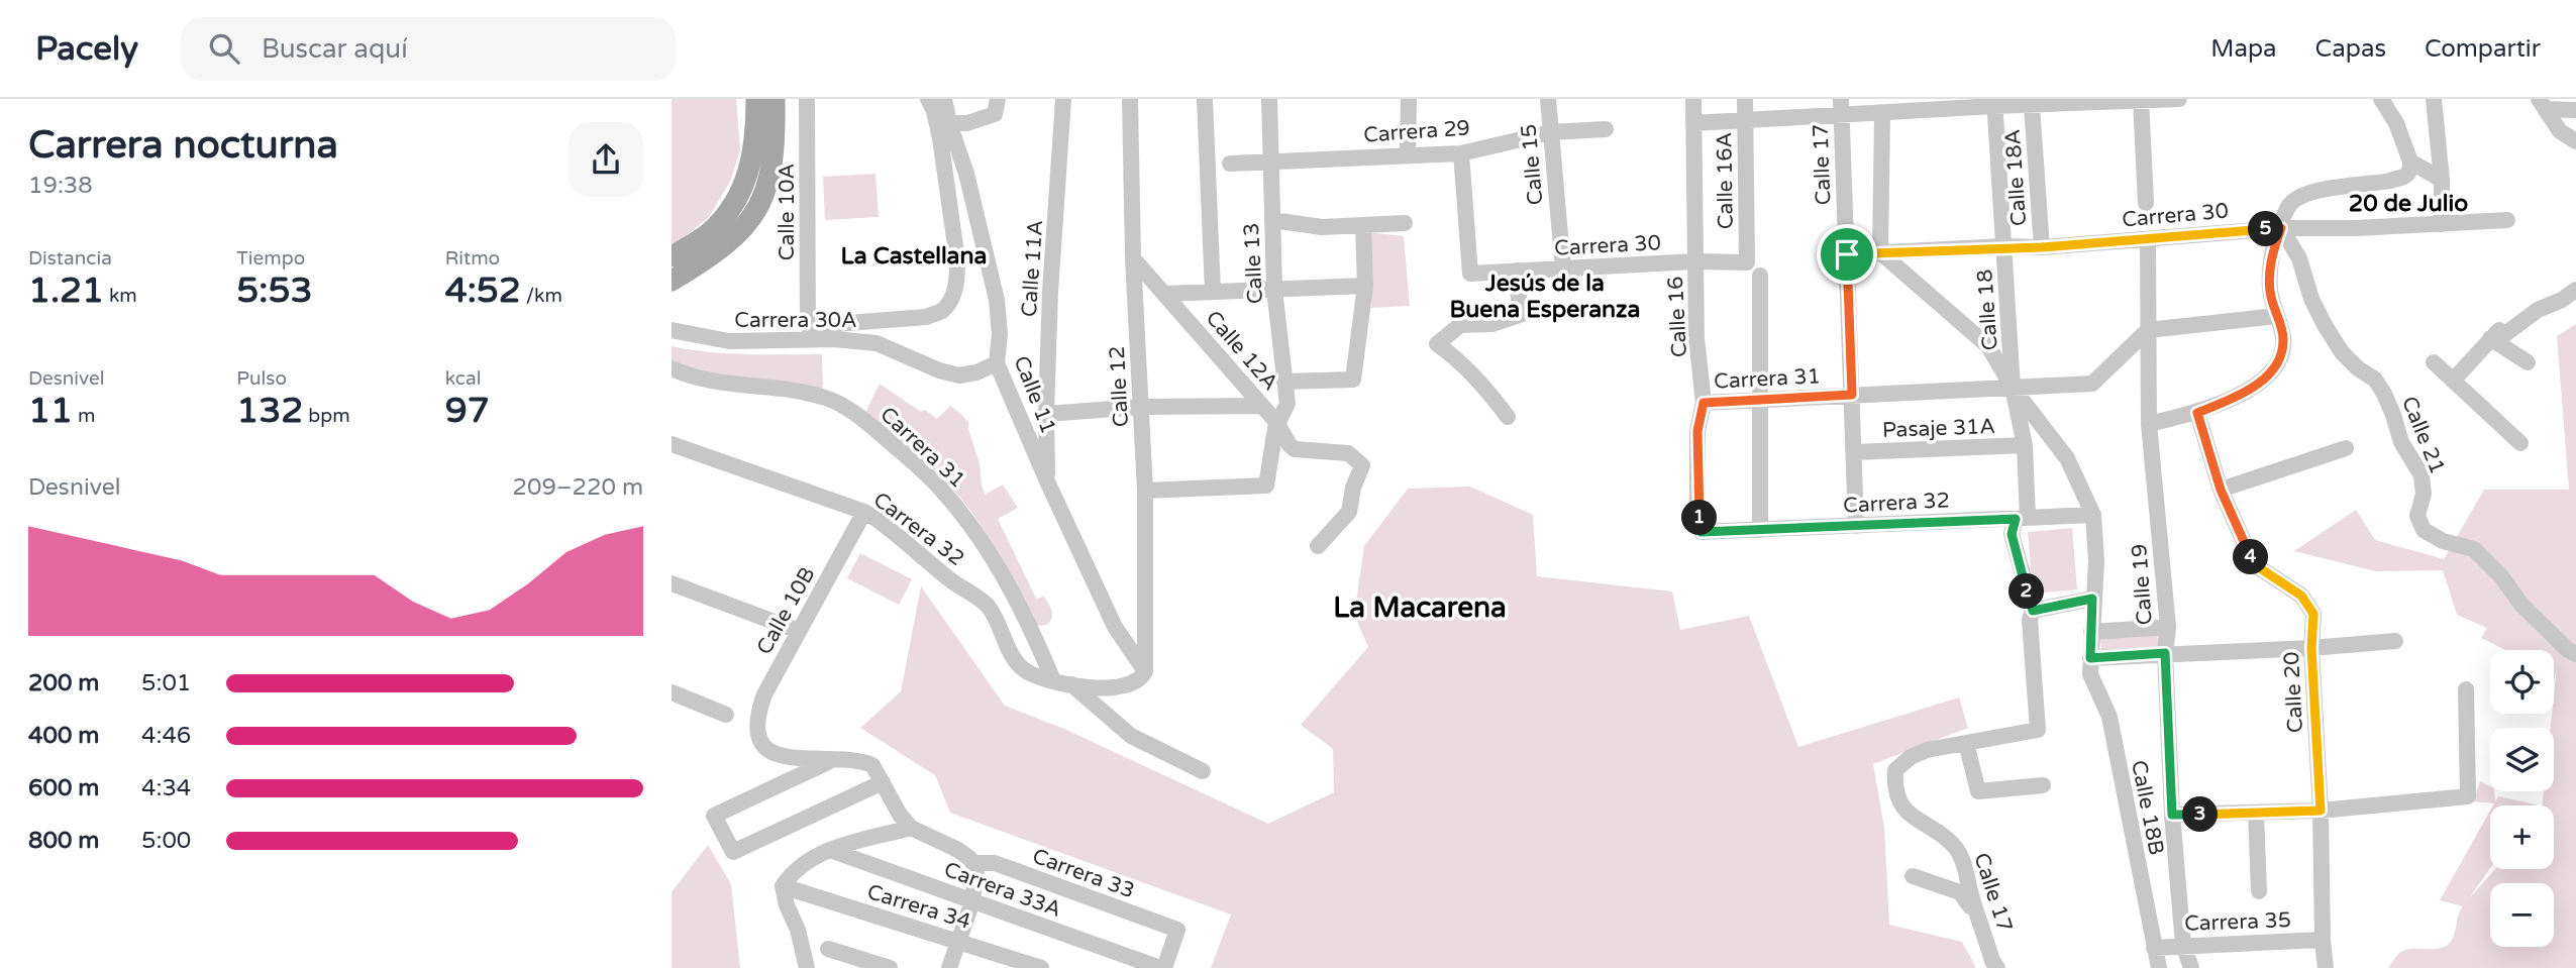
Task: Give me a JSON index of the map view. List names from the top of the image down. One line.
{"streets":{"street":["Carrera 29","Calle 15","Calle 17","Calle 18A","Calle 16A","Calle 10A","Carrera 30","Calle 13","Calle 11A","Calle 18","Calle 16","Carrera 30A","Calle 12A","Carrera 31","Calle 12","Calle 11","Pasaje 31A","Calle 21","Carrera 32","Calle 19","Calle 10B","Calle 20","Calle 18B","Carrera 33","Carrera 33A","Carrera 34","Carrera 35"]},"crossings":[["Carrera 29","Calle 15"],["Carrera 29","Carrera 30"],["Carrera 29","Calle 13"],["Calle 15","Carrera 30"],["Calle 17","Carrera 30"],["Calle 17","Calle 18"],["Calle 17","Carrera 31"],["Calle 17","Pasaje 31A"],["Calle 17","Carrera 32"],["Calle 18A","Carrera 30"],["Calle 16A","Carrera 30"],["Carrera 30","Calle 18"],["Carrera 30","Calle 16"],["Carrera 30","Calle 21"],["Carrera 30","Calle 19"],["Calle 13","Calle 12A"],["Calle 11A","Calle 11"],["Calle 18","Carrera 31"],["Calle 18","Pasaje 31A"],["Calle 18","Carrera 32"],["Calle 16","Carrera 31"],["Calle 16","Carrera 32"],["Carrera 30A","Calle 11"],["Calle 12A","Calle 12"],["Carrera 31","Carrera 32"],["Carrera 31","Calle 19"],["Calle 12","Calle 11"],["Carrera 32","Calle 10B"],["Calle 19","Carrera 35"],["Calle 20","Carrera 35"],["Calle 18B","Carrera 35"],["Carrera 33","Carrera 33A"]],"districts":["20 de Julio","La Castellana","Jesús de la Buena Esperanza","La Macarena"],"page":{"header":"Pacely","search":"Buscar aquí","nav":["Mapa","Capas","Compartir"],"heading":["Carrera nocturna","19:38"],"pins":["5","1","4","2","3"],"stats":[["Distancia","1.21 km"],["Tiempo","5:53"],["Ritmo","4:52 /km"],["Desnivel","11 m"],["Pulso","132 bpm"],["kcal","97"]],"chart":["Desnivel","209–220 m"],"map_buttons":["+","−"],"list":[{"name":"200 m","note":"5:01"},{"name":"400 m","note":"4:46"},{"name":"600 m","note":"4:34"},{"name":"800 m","note":"5:00"}]}}
